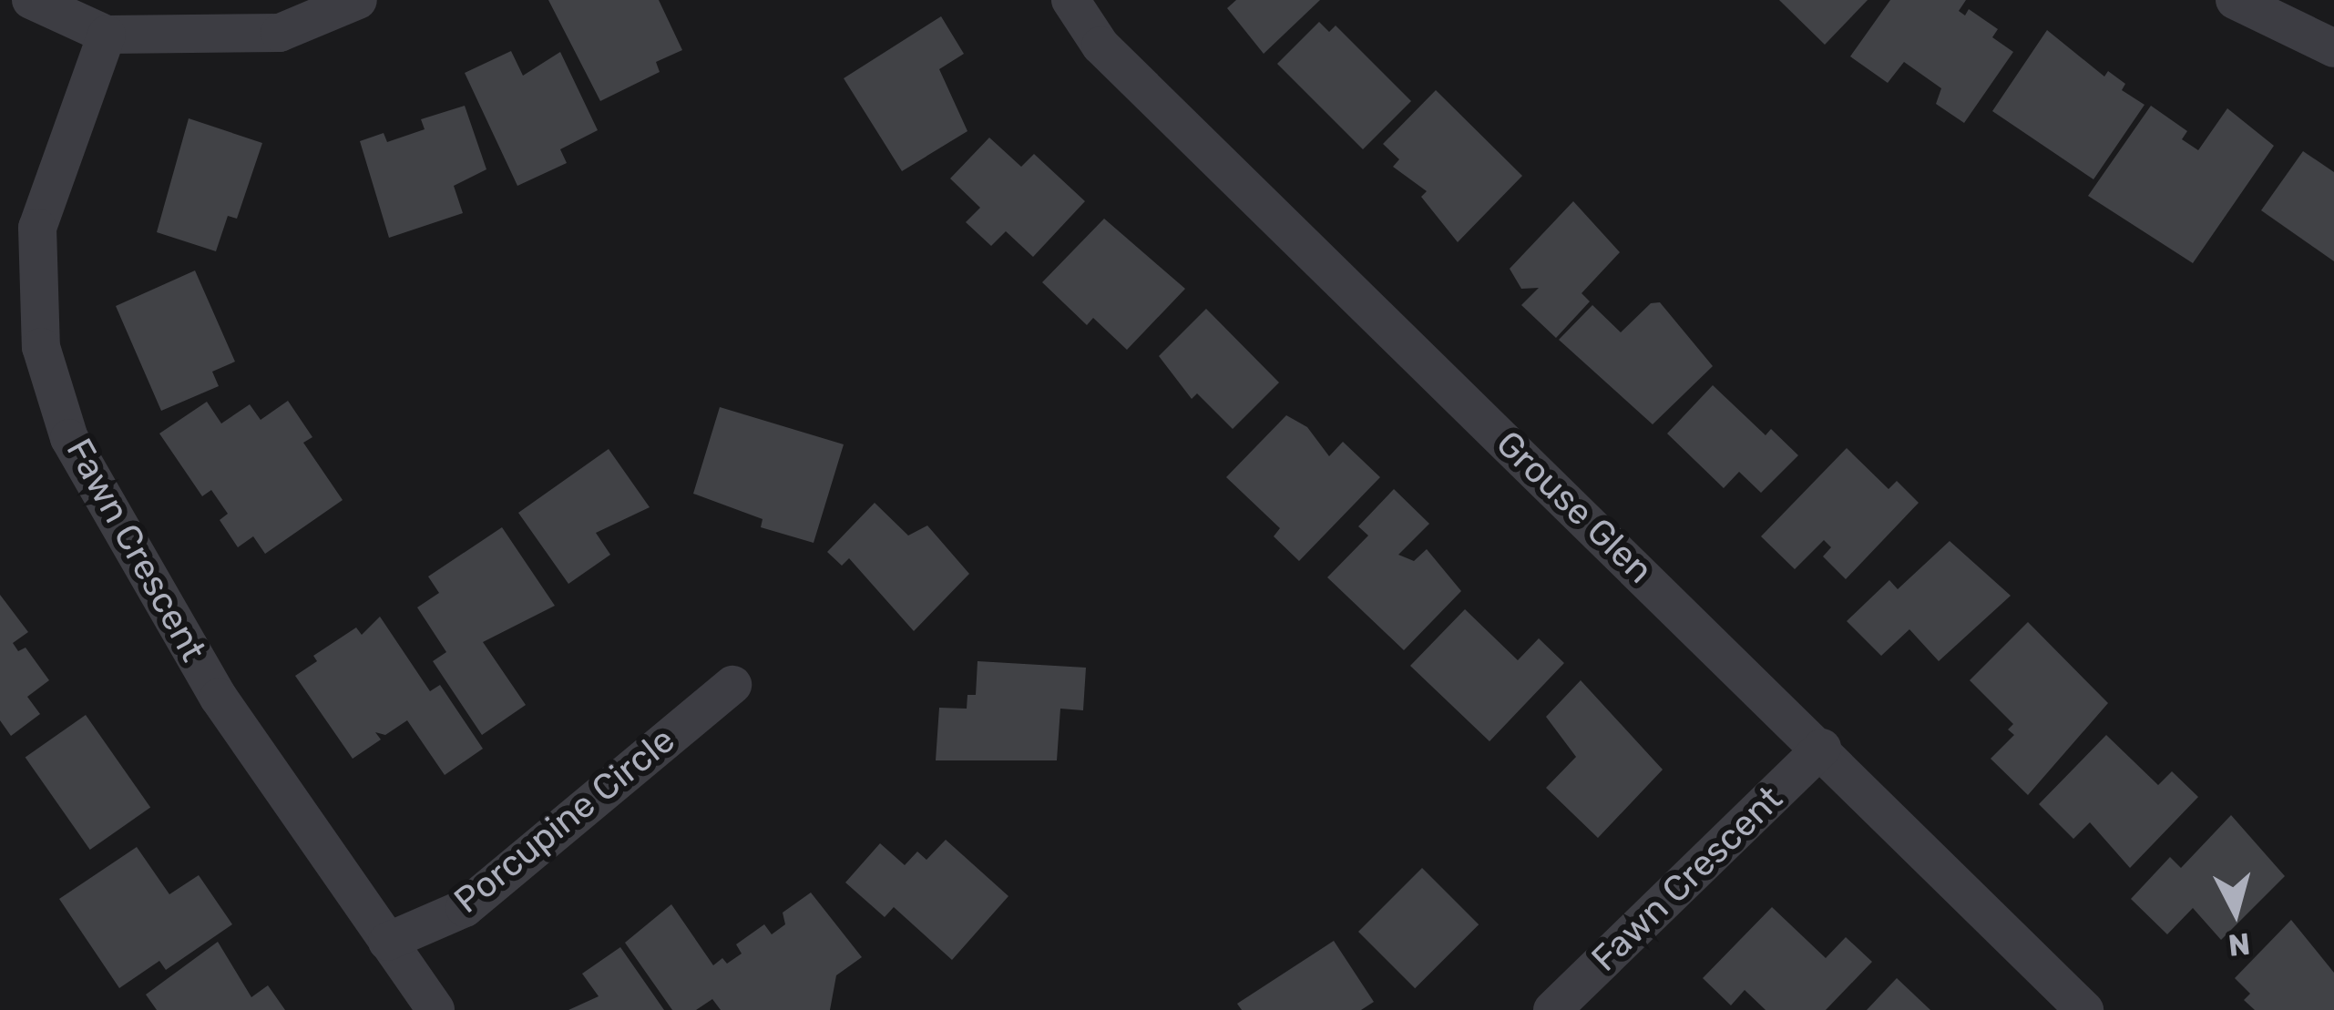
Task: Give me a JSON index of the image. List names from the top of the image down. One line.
{"streets":{"street":["Grouse Glen","Fawn Crescent","Porcupine Circle"]},"crossings":[["Grouse Glen","Fawn Crescent"],["Fawn Crescent","Porcupine Circle"]],"north":"bottom"}
